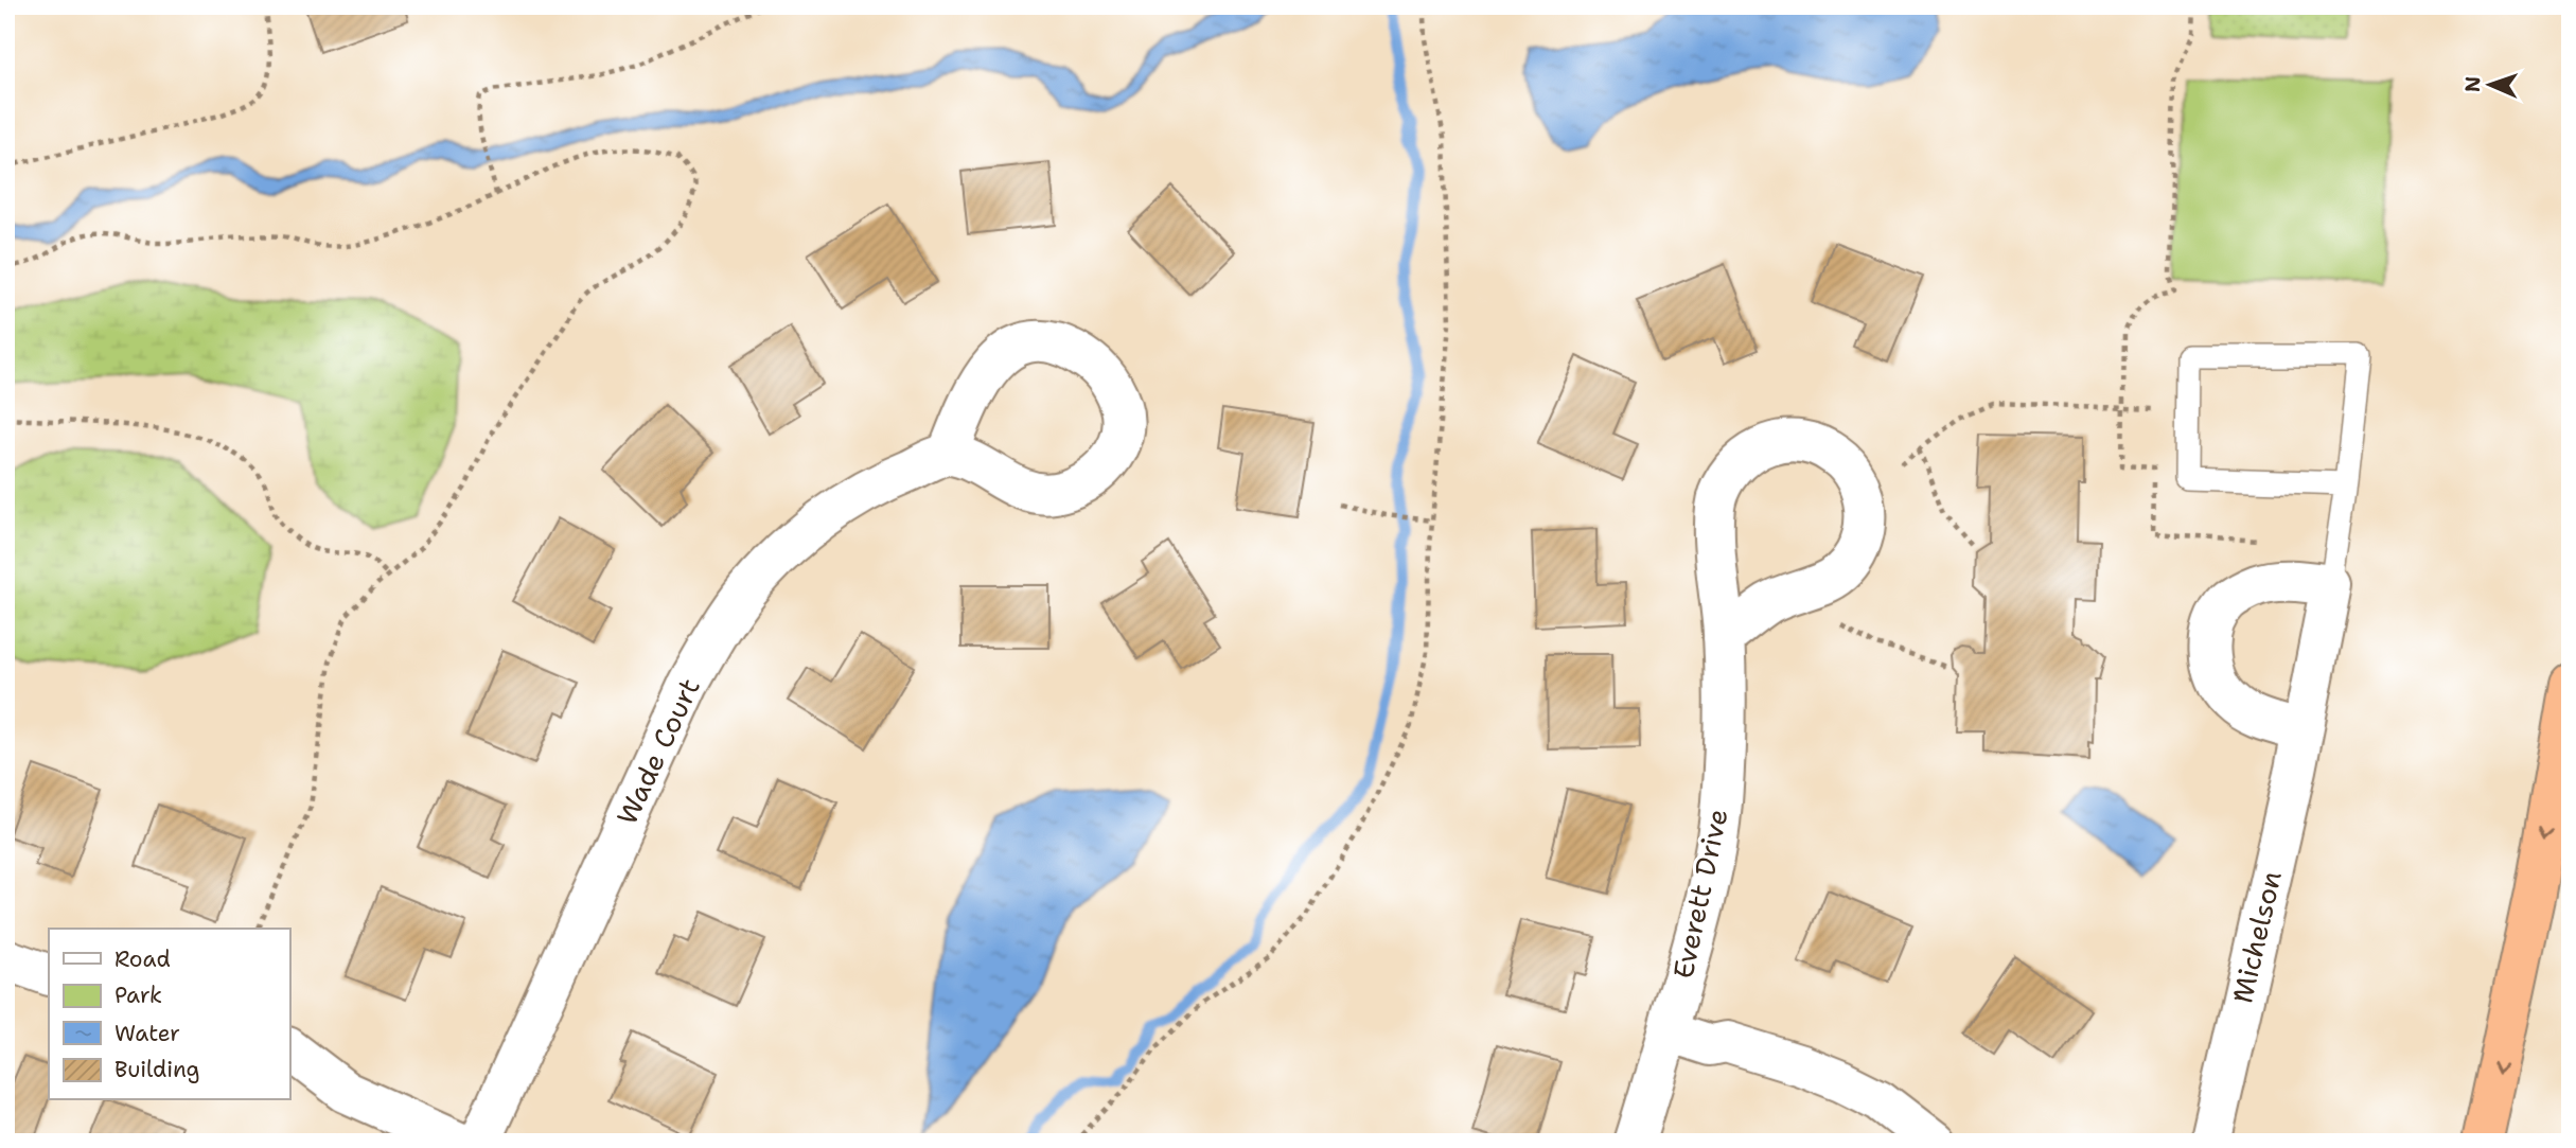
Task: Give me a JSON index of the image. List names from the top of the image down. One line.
{"streets":{"street":["Wade Court","Everett Drive","Michelson"]},"legend":["Road","Park","Water","Building"],"north":"left"}
